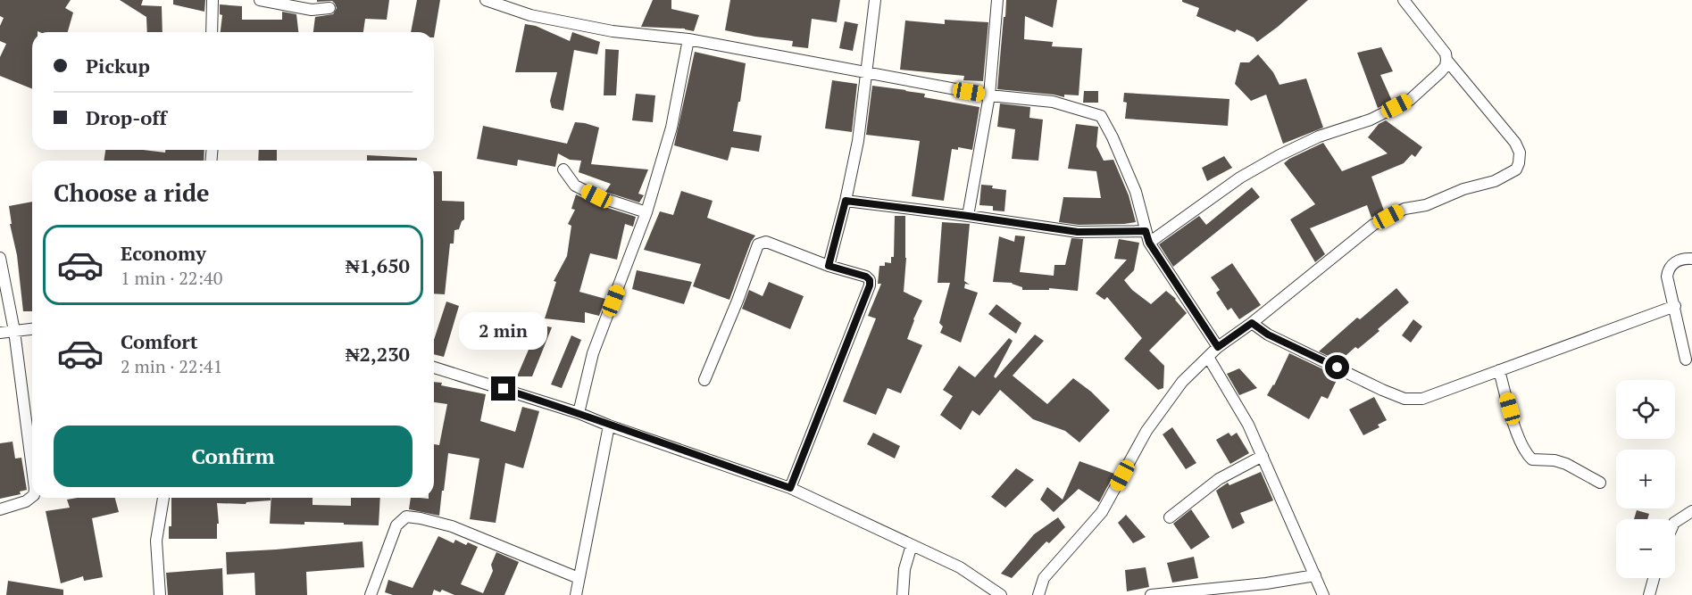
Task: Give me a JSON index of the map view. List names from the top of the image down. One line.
{"page":{"banner":["Pickup","Drop-off"],"heading":"Choose a ride","list":[{"name":"Economy","note":"1 min · 22:40","value":"₦1,650"},{"name":"Comfort","note":"2 min · 22:41","value":"₦2,230"}],"bubble":"2 min","map_buttons":["+","−"],"buttons":"Confirm"}}
